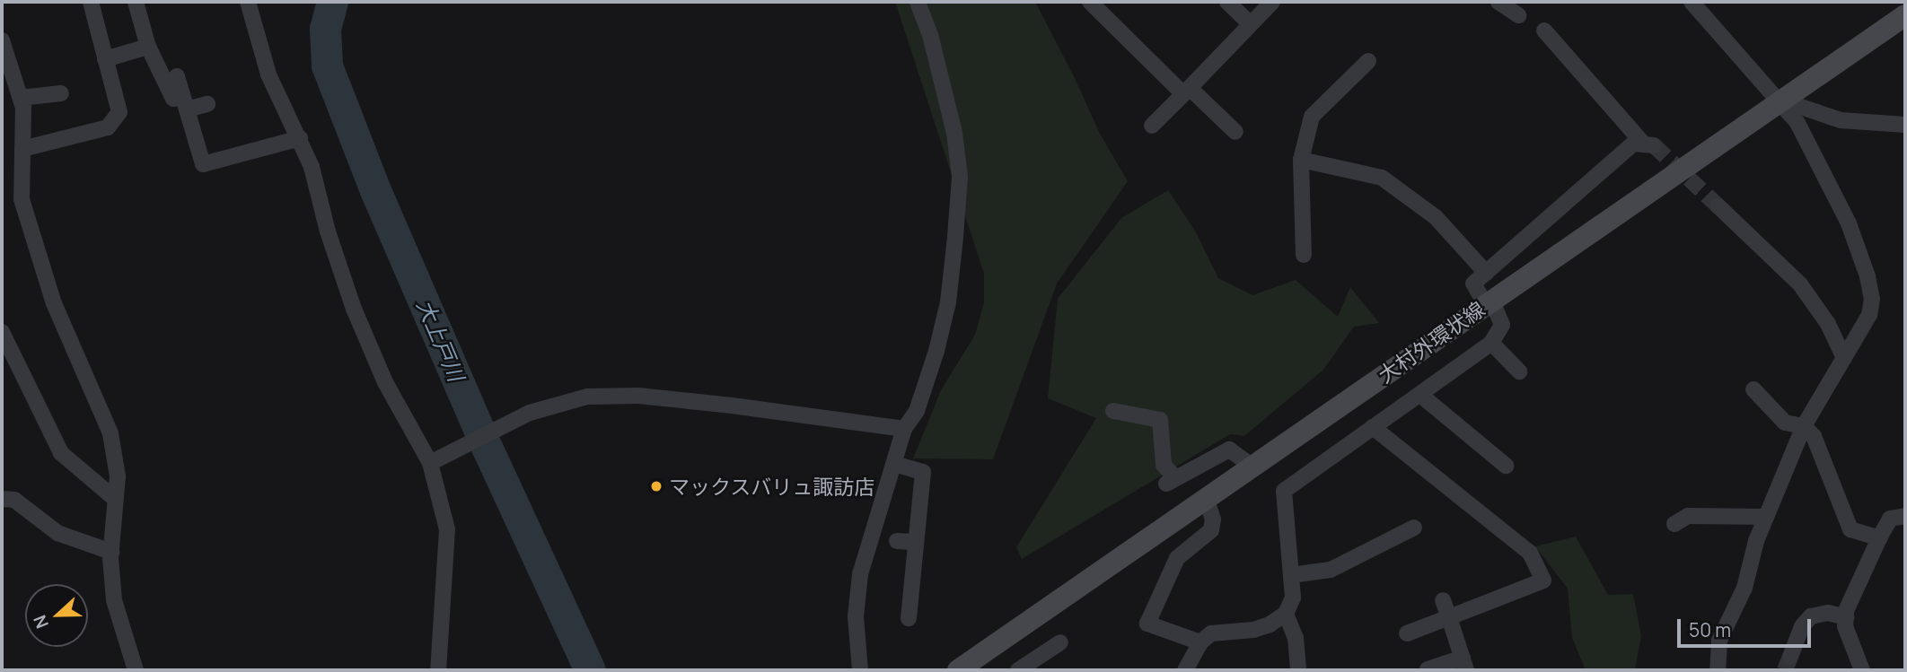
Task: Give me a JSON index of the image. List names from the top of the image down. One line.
{"streets":{"main road":["大村外環状線"]},"water":["大上戸川"],"places":["マックスバリュ諏訪店"],"scale_bar":"50 m","north":"left"}
